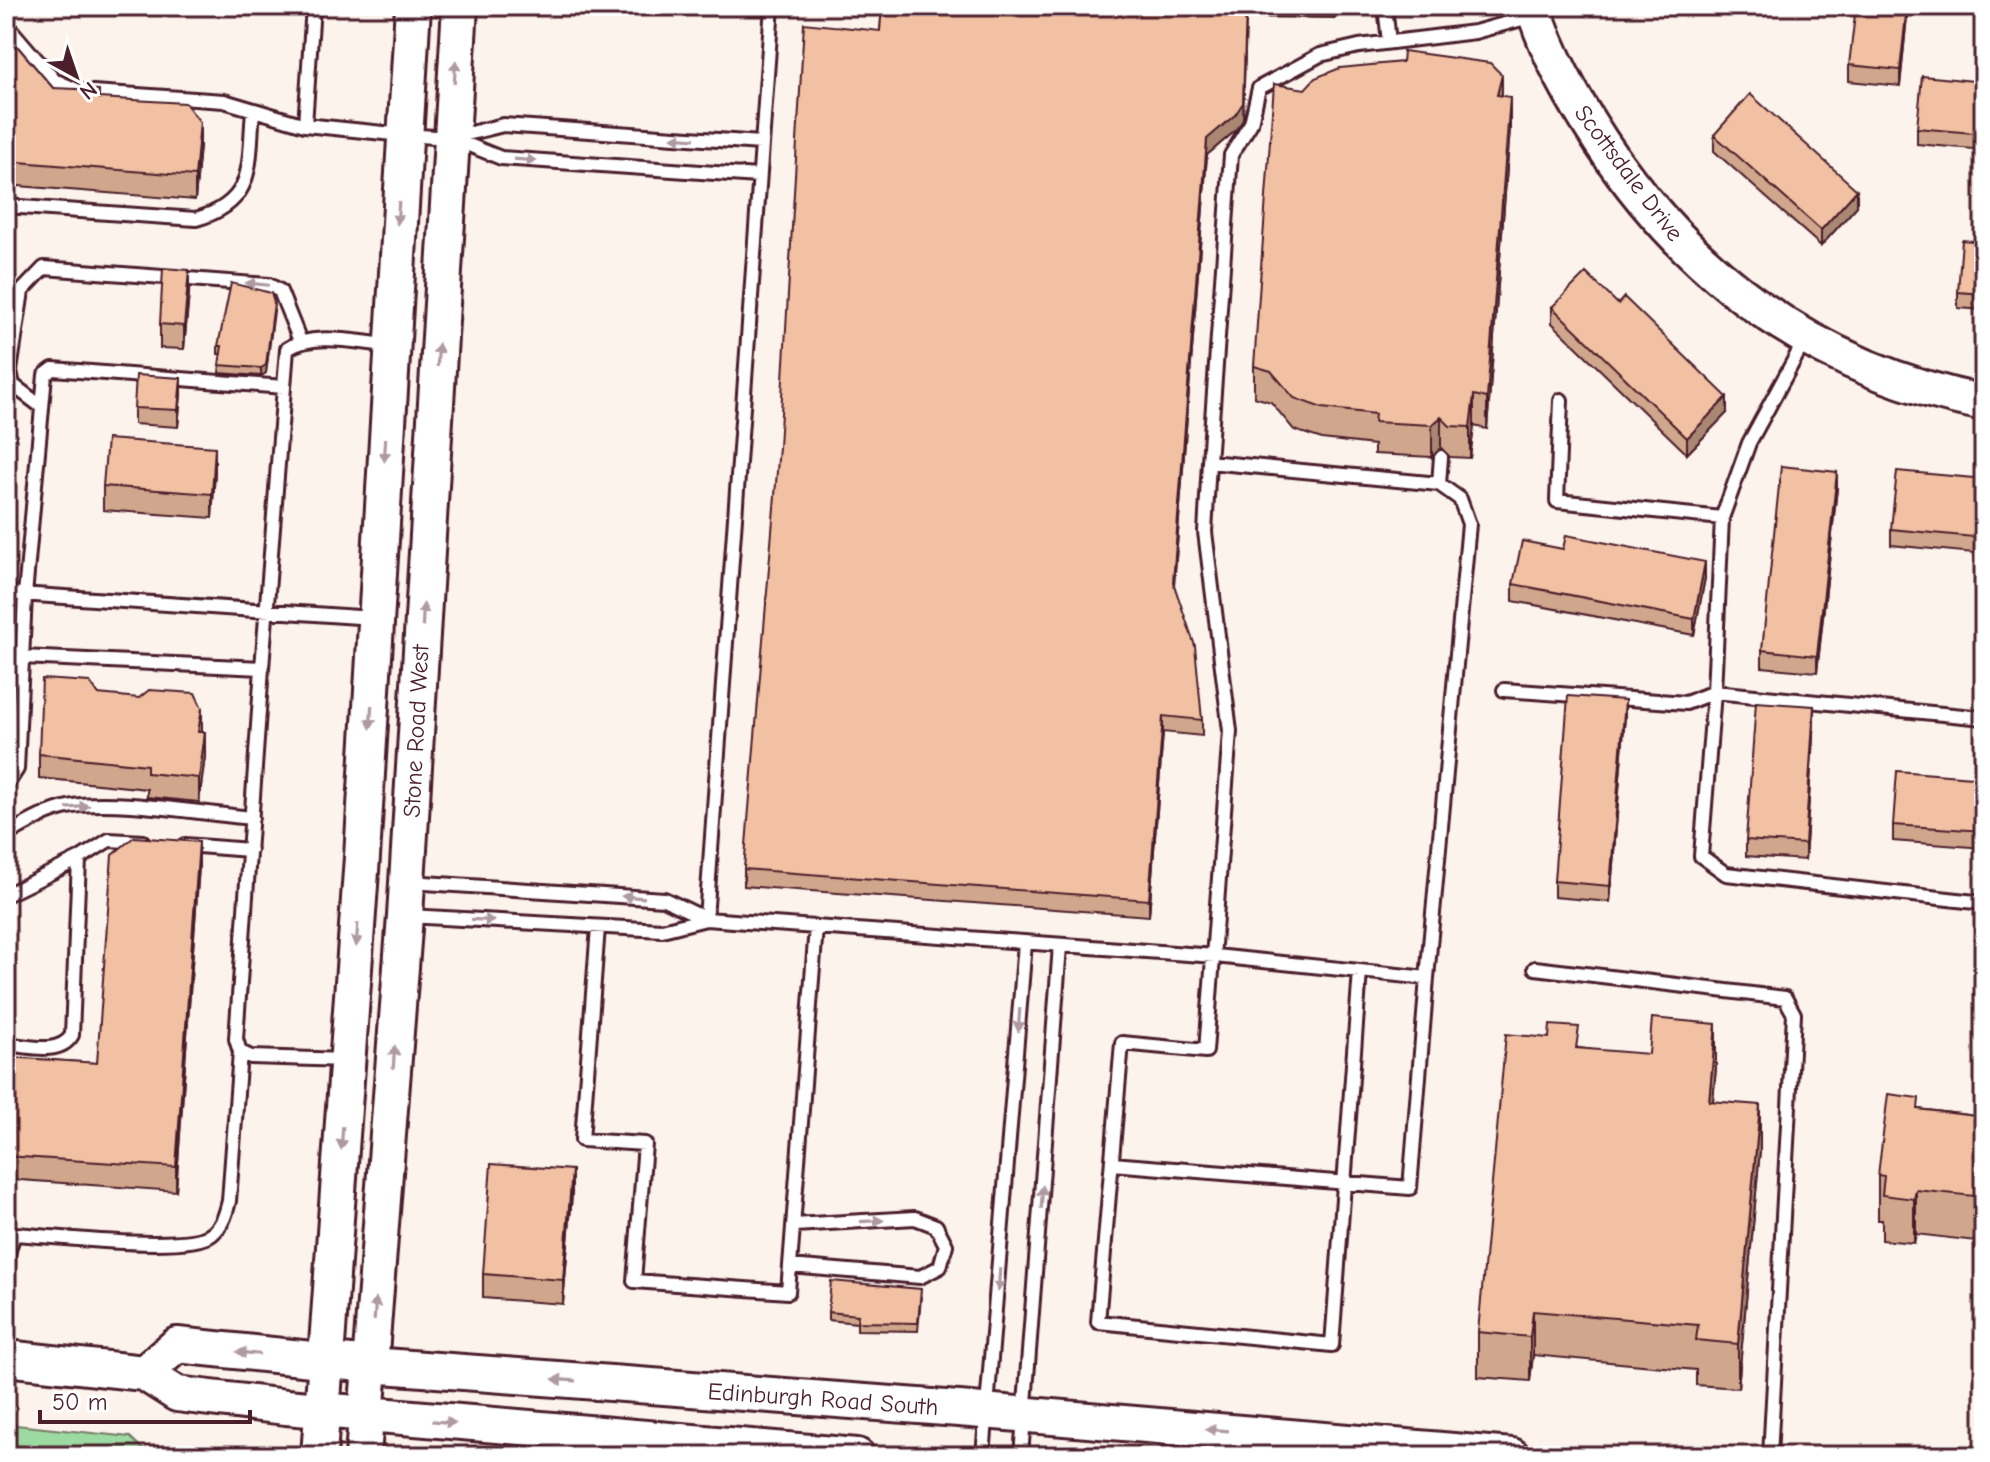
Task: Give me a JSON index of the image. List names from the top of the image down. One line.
{"streets":{"main road":["Scottsdale Drive","Stone Road West","Edinburgh Road South"]},"crossings":[["Stone Road West","Edinburgh Road South"]],"scale_bar":"50 m","north":"bottom right"}
